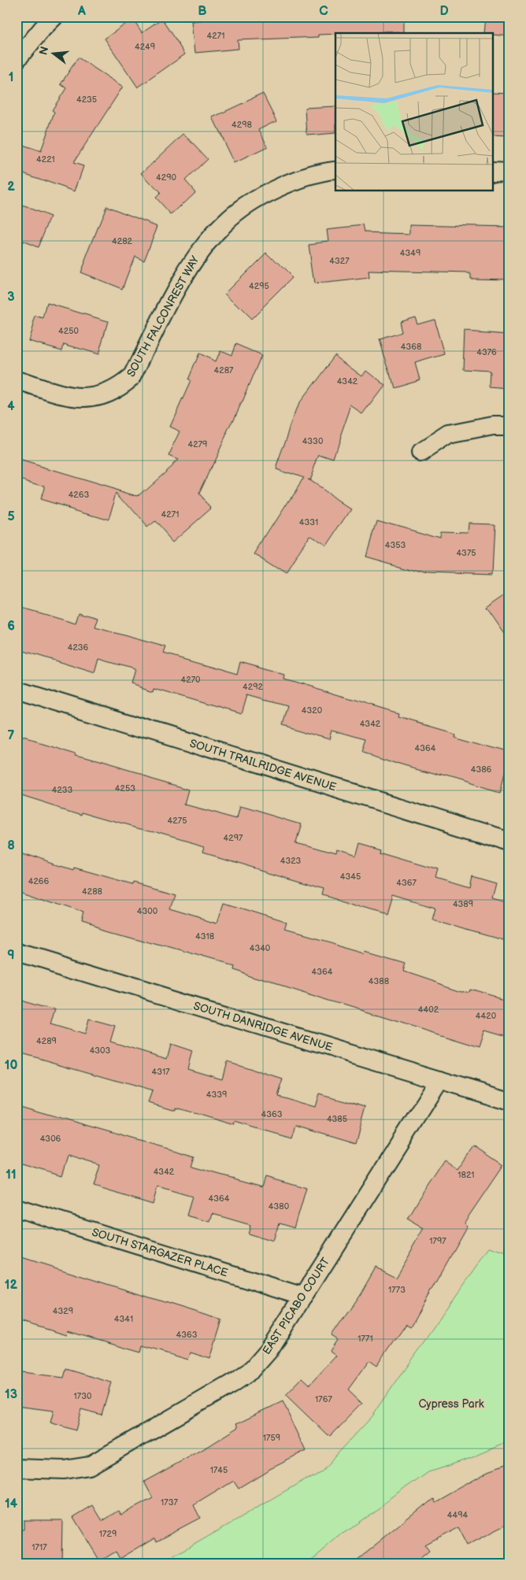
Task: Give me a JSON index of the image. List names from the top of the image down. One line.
{"streets":{"street":["SOUTH FALCONREST WAY","SOUTH TRAILRIDGE AVENUE","SOUTH DANRIDGE AVENUE","SOUTH STARGAZER PLACE","EAST PICABO COURT"]},"crossings":[["SOUTH DANRIDGE AVENUE","EAST PICABO COURT"],["SOUTH STARGAZER PLACE","EAST PICABO COURT"]],"parks":["Cypress Park"],"house_numbers":["4271","4249","4235","4298","4221","4290","4282","4349","4327","4295","4250","4368","4376","4287","4342","4330","4279","4263","4271","4331","4353","4375","4236","4270","4292","4320","4342","4364","4386","4253","4233","4275","4297","4323","4345","4266","4367","4288","4389","4300","4318","4340","4364","4388","4402","4420","4289","4303","4317","4339","4363","4385","4306","4342","1821","4364","4380","1797","1773","4329","4341","4363","1771","1730","1767","1759","1745","1737","4494","1729","1717"],"north":"left","grid":{"columns":["A","B","C","D"],"rows":["1","2","3","4","5","6","7","8","9","10","11","12","13","14"]}}
